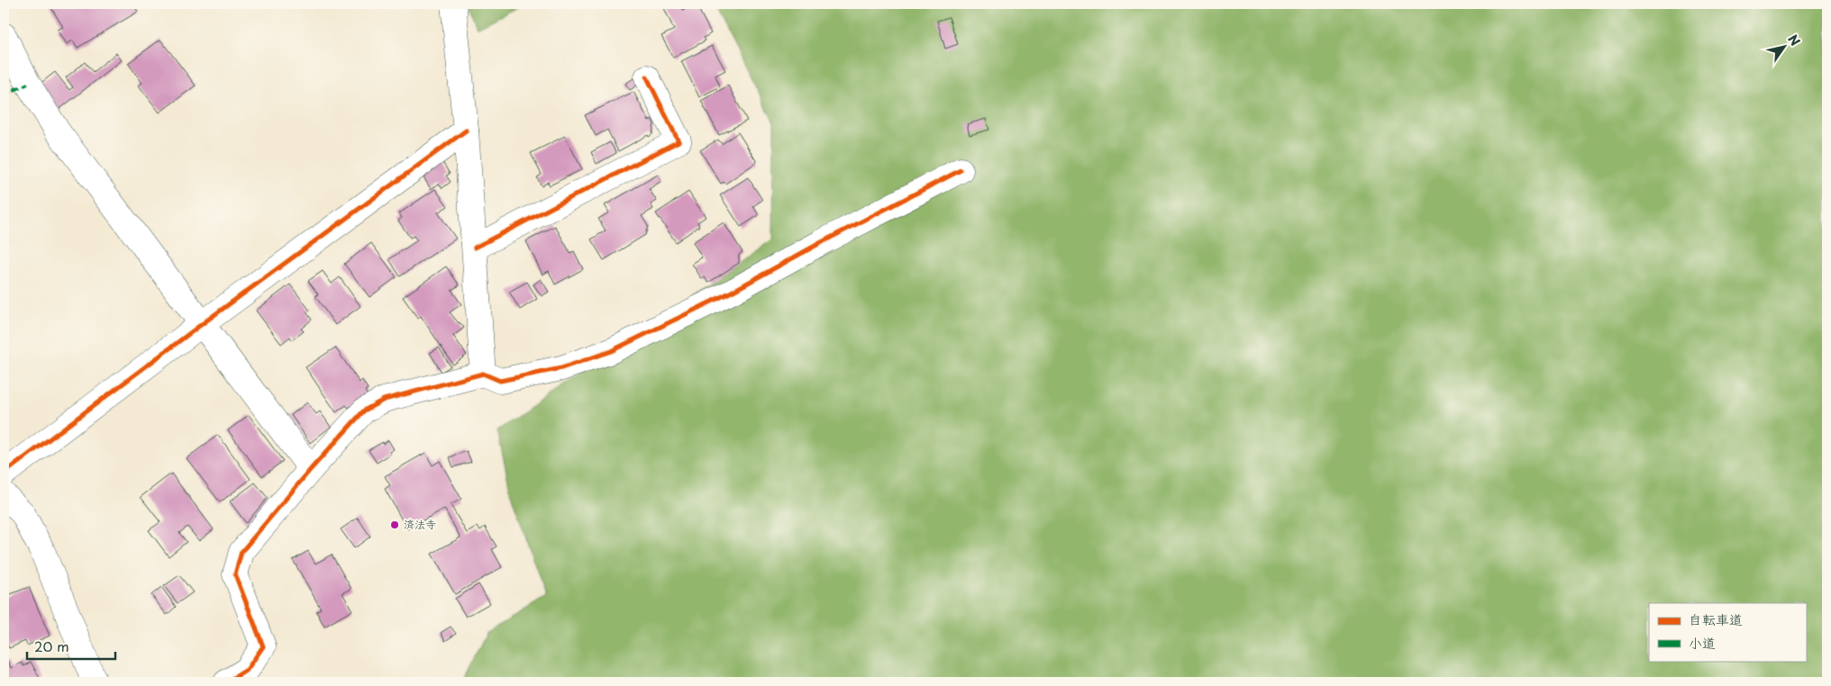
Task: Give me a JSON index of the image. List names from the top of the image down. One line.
{"places":["済法寺"],"legend":["自転車道","小道"],"scale_bar":"20 m","north":"top right"}
